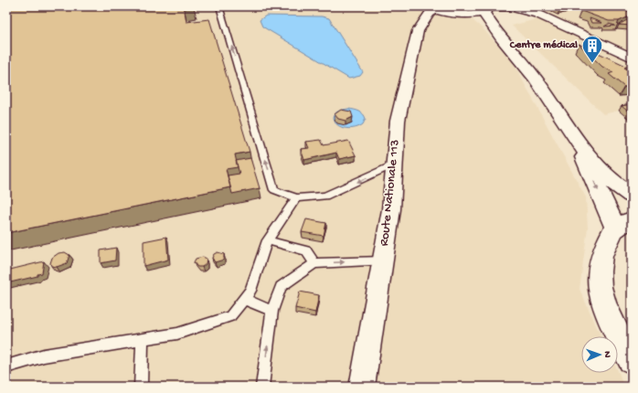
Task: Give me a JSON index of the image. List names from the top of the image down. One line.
{"streets":{"street":["Route Nationale 113"]},"places":{"building":["Centre médical"]},"north":"right"}
